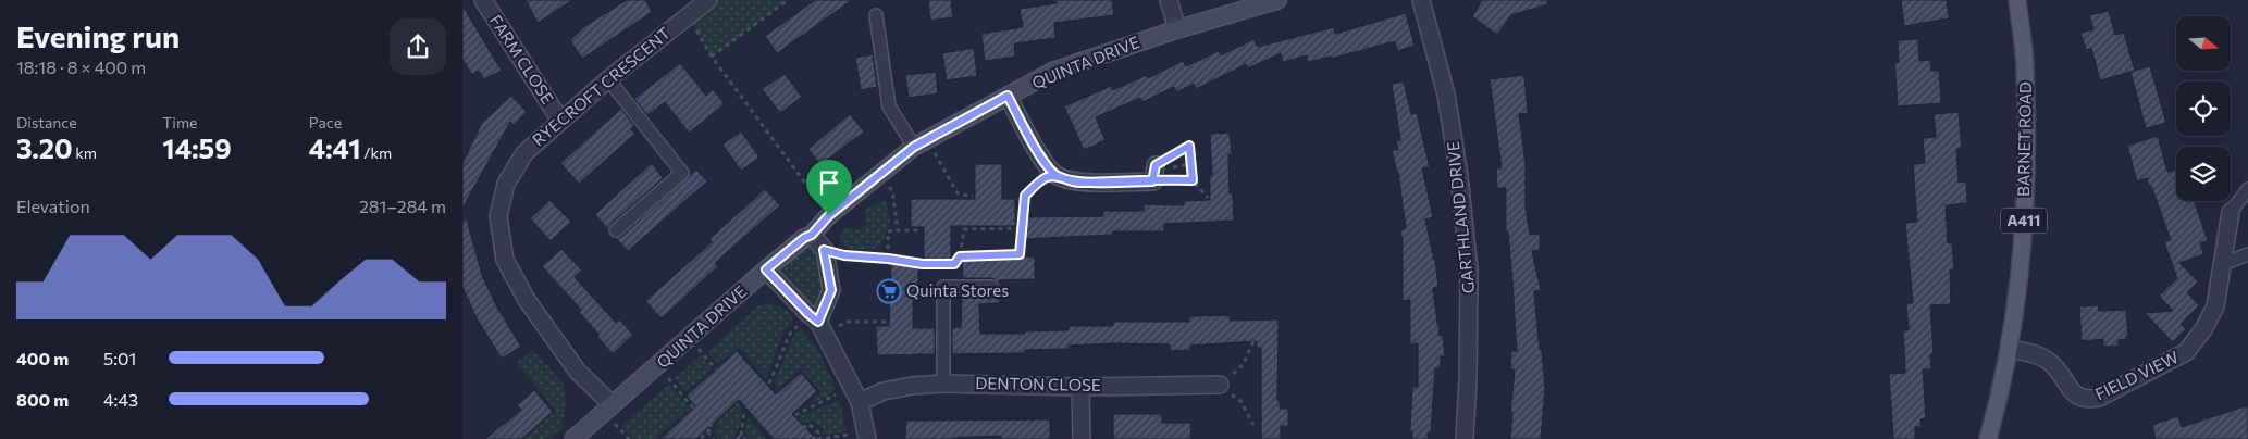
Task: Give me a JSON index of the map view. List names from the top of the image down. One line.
{"streets":{"main road":["BARNET ROAD","A411"],"street":["FARM CLOSE","QUINTA DRIVE","RYECROFT CRESCENT","GARTHLAND DRIVE","FIELD VIEW","DENTON CLOSE"]},"crossings":[["FARM CLOSE","RYECROFT CRESCENT"],["QUINTA DRIVE","RYECROFT CRESCENT"],["BARNET ROAD","FIELD VIEW"]],"places":{"supermarket":["Quinta Stores"]},"north":"right","page":{"heading":["Evening run","18:18 · 8 × 400 m"],"stats":[["Distance","3.20 km"],["Time","14:59"],["Pace","4:41 /km"]],"chart":["Elevation","281–284 m"],"list":[{"name":"400 m","note":"5:01"},{"name":"800 m","note":"4:43"}]}}
